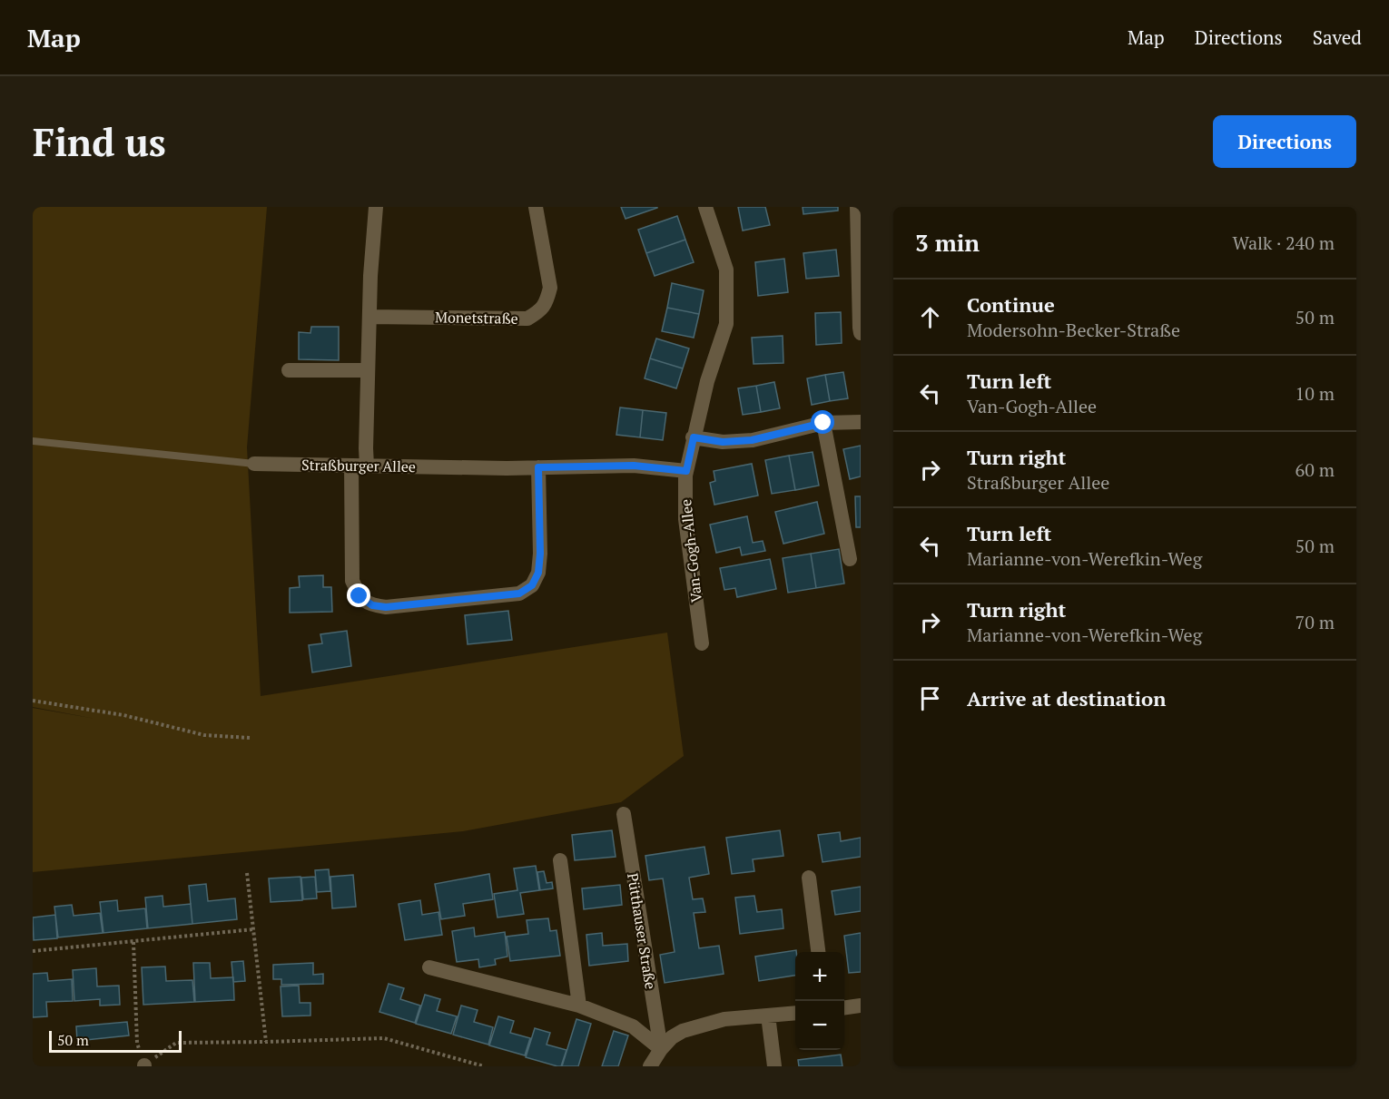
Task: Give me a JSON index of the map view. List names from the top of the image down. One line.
{"streets":{"street":["Monetstraße","Straßburger Allee","Van-Gogh-Allee","Pütthauser Straße"]},"crossings":[["Straßburger Allee","Van-Gogh-Allee"]],"scale_bar":"50 m","page":{"header":"Map","nav":["Map","Directions","Saved"],"buttons":"Directions","title":"Find us","heading":["3 min","Walk · 240 m"],"list":[["Continue","Modersohn-Becker-Straße","50 m"],["Turn left","Van-Gogh-Allee","10 m"],["Turn right","Straßburger Allee","60 m"],["Turn left","Marianne-von-Werefkin-Weg","50 m"],["Turn right","Marianne-von-Werefkin-Weg","70 m"],"Arrive at destination"],"map_buttons":["+","−"],"scale":"50 m"}}
